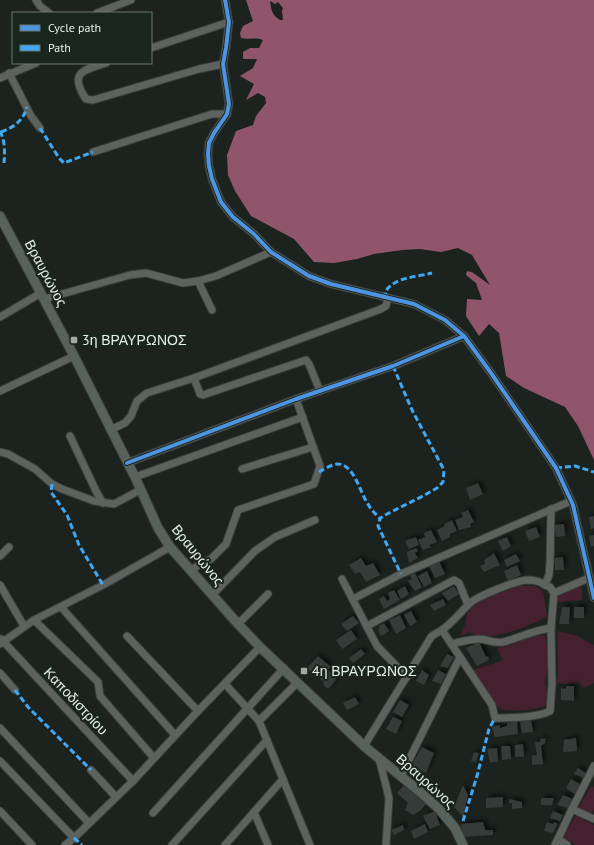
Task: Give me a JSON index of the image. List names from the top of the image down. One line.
{"streets":{"main road":["Βραυρώνος"],"street":["Καποδιστρίου"]},"places":{"transit":["3η ΒΡΑΥΡΩΝΟΣ","4η ΒΡΑΥΡΩΝΟΣ"]},"legend":["Cycle path","Path"]}
